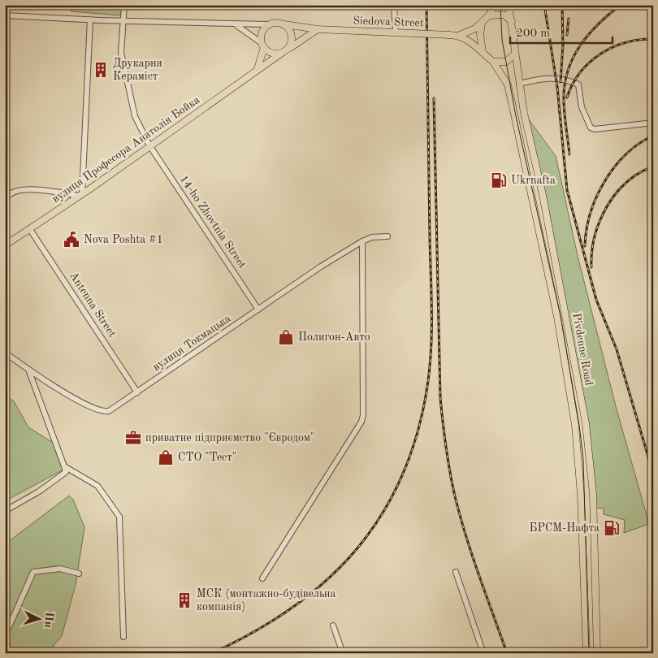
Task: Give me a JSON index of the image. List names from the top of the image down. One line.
{"streets":{"main road":["Siedova Street","вулиця Професора Анатолія Бойка","Pivdenne Road"],"street":["14-ho Zhovtnia Street","Antenna Street","вулиця Токмацька"]},"crossings":[["Siedova Street","вулиця Професора Анатолія Бойка"],["Siedova Street","Pivdenne Road"],["вулиця Професора Анатолія Бойка","14-ho Zhovtnia Street"],["вулиця Професора Анатолія Бойка","Antenna Street"],["14-ho Zhovtnia Street","вулиця Токмацька"],["Antenna Street","вулиця Токмацька"]],"places":{"building":["Друкарня Кераміст","МСК (монтажно-будівельна компанія)"],"fuel station":["Ukrnafta","БРСМ-Нафта"],"public building":["Nova Poshta #1"],"shop":["Полигон-Авто","СТО \"Тест\""],"office":["приватне підприємство \"Євродом\""]},"scale_bar":"200 m","north":"right"}
